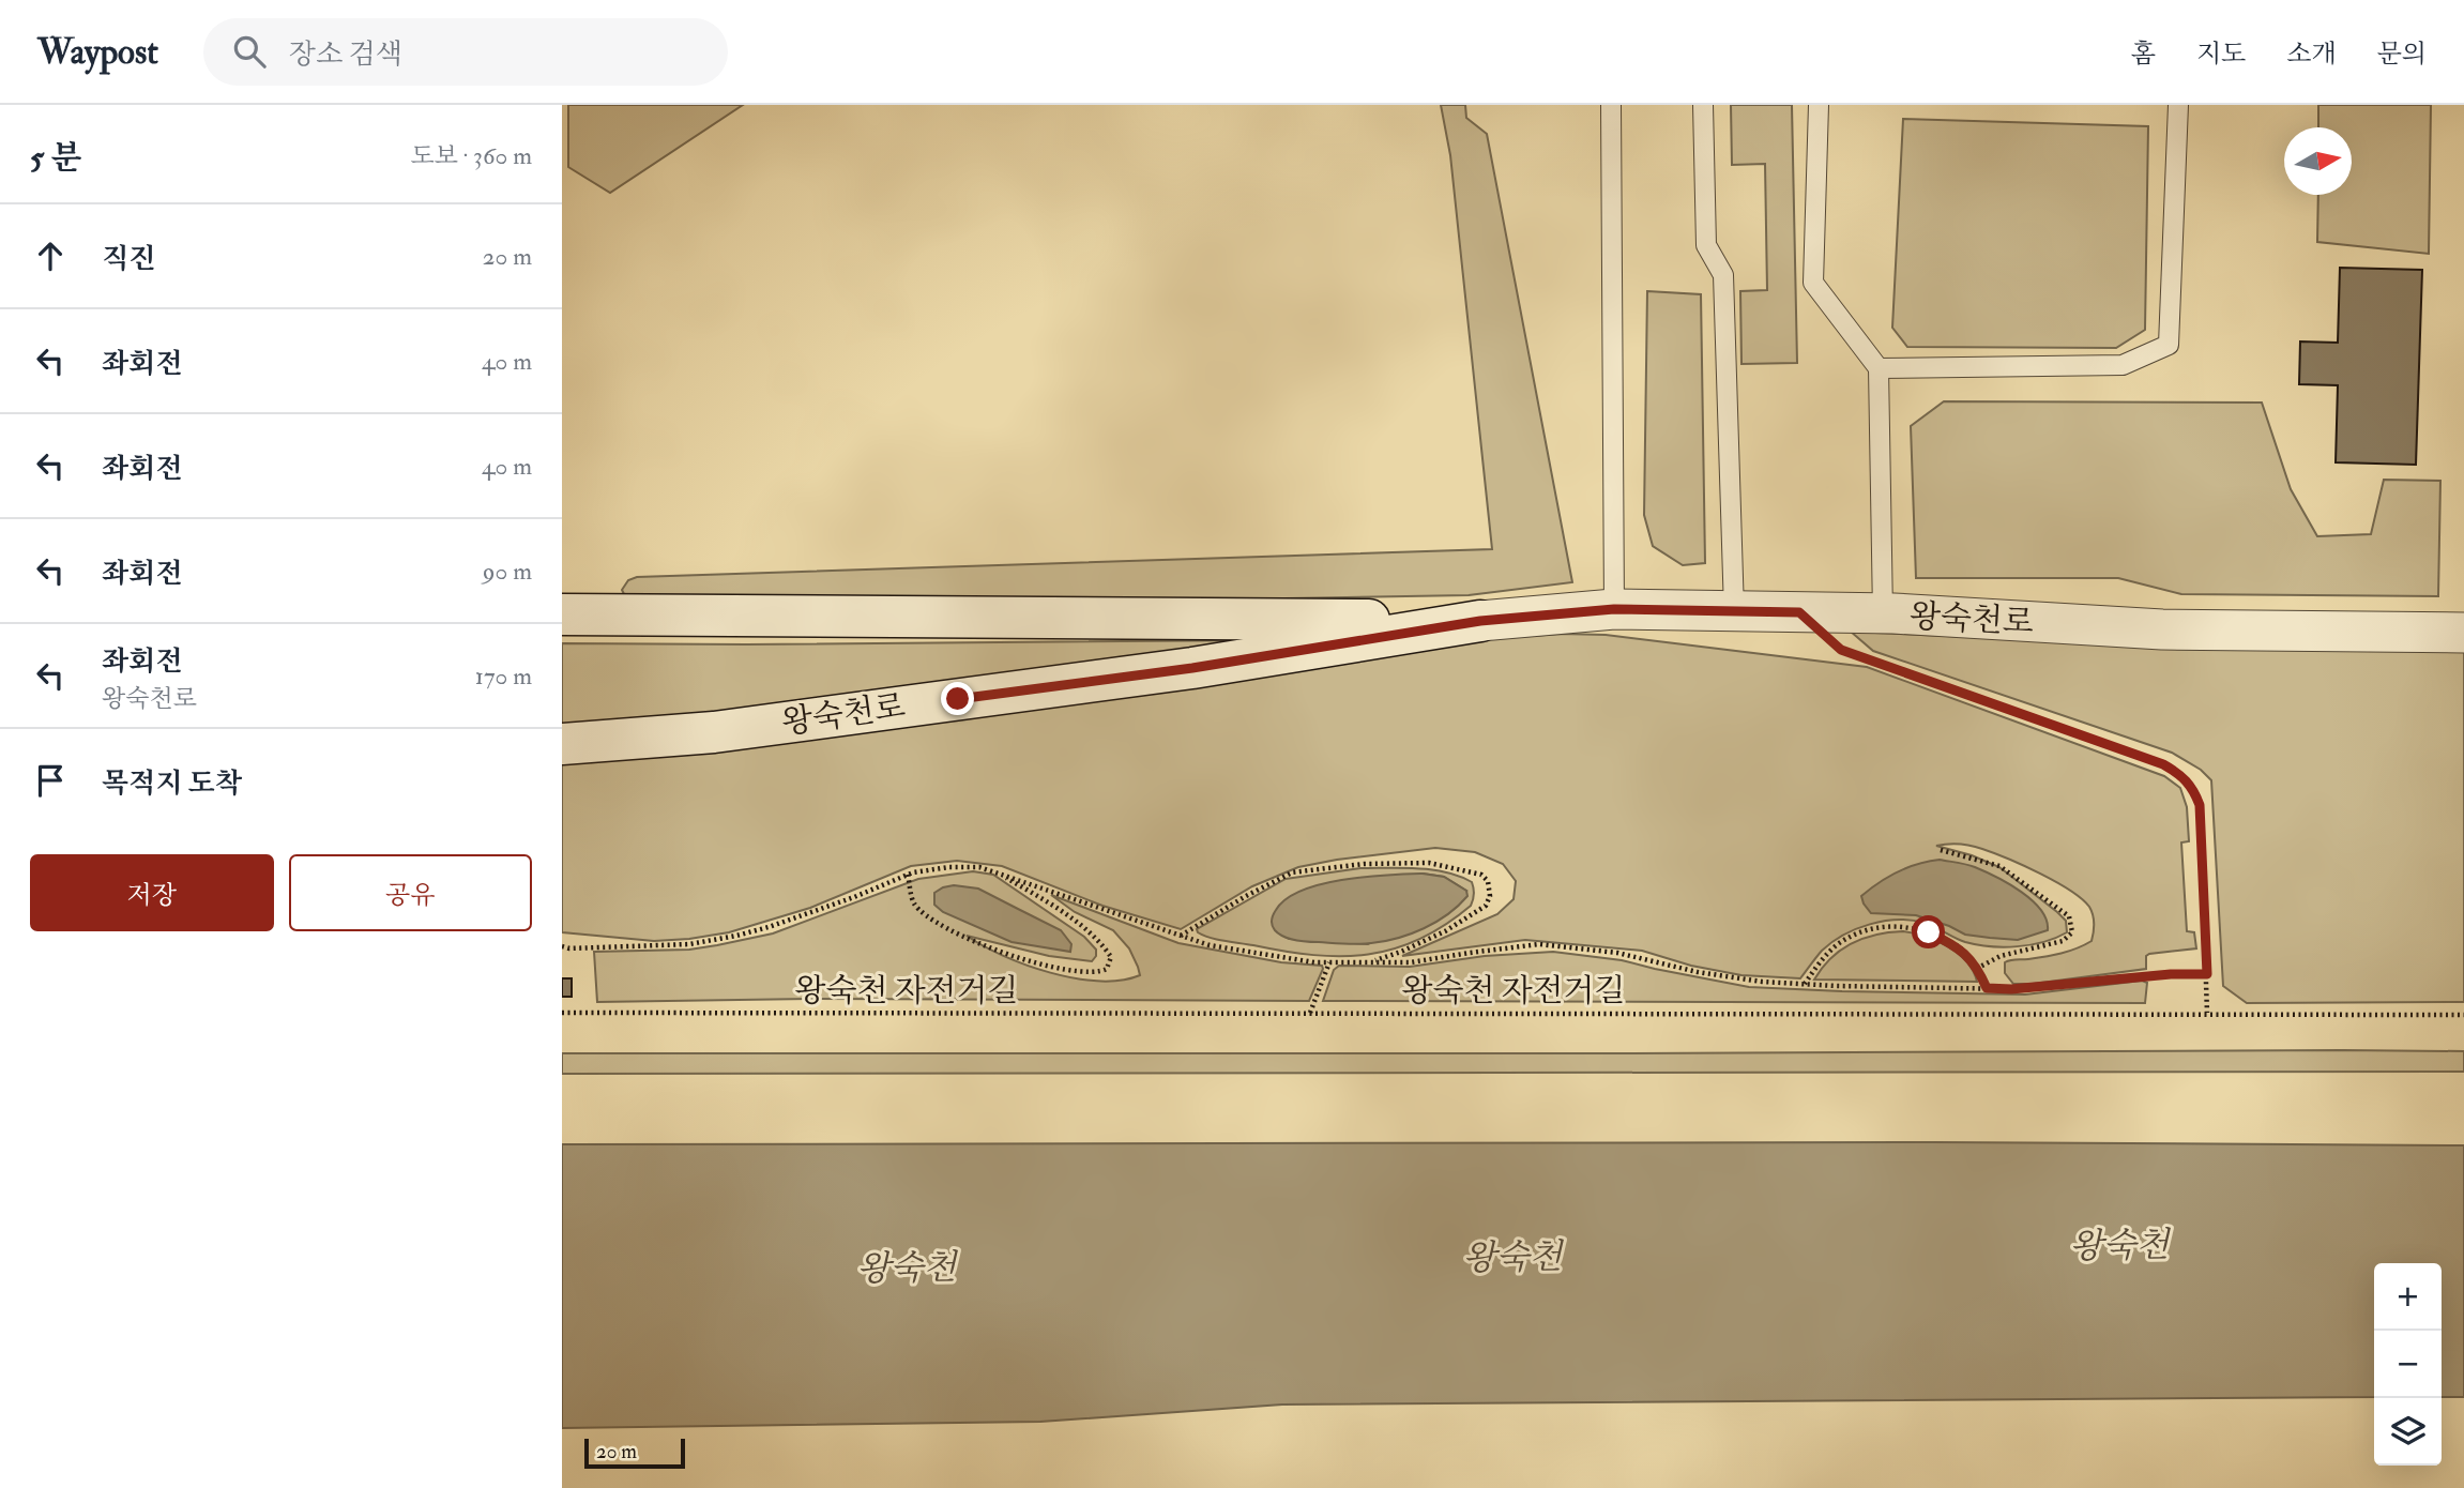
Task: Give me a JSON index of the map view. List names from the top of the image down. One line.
{"streets":{"street":["왕숙천로"],"path":["왕숙천 자전거길"]},"water":["왕숙천"],"scale_bar":"20 m","north":"right","page":{"header":"Waypost","search":"장소 검색","nav":["홈","지도","소개","문의"],"heading":["5 분","도보 · 360 m"],"list":[["직진","20 m"],["좌회전","40 m"],["좌회전","40 m"],["좌회전","90 m"],["좌회전","왕숙천로","170 m"],"목적지 도착"],"buttons":["저장","공유"],"map_buttons":["+","−"],"scale":"20 m"}}
